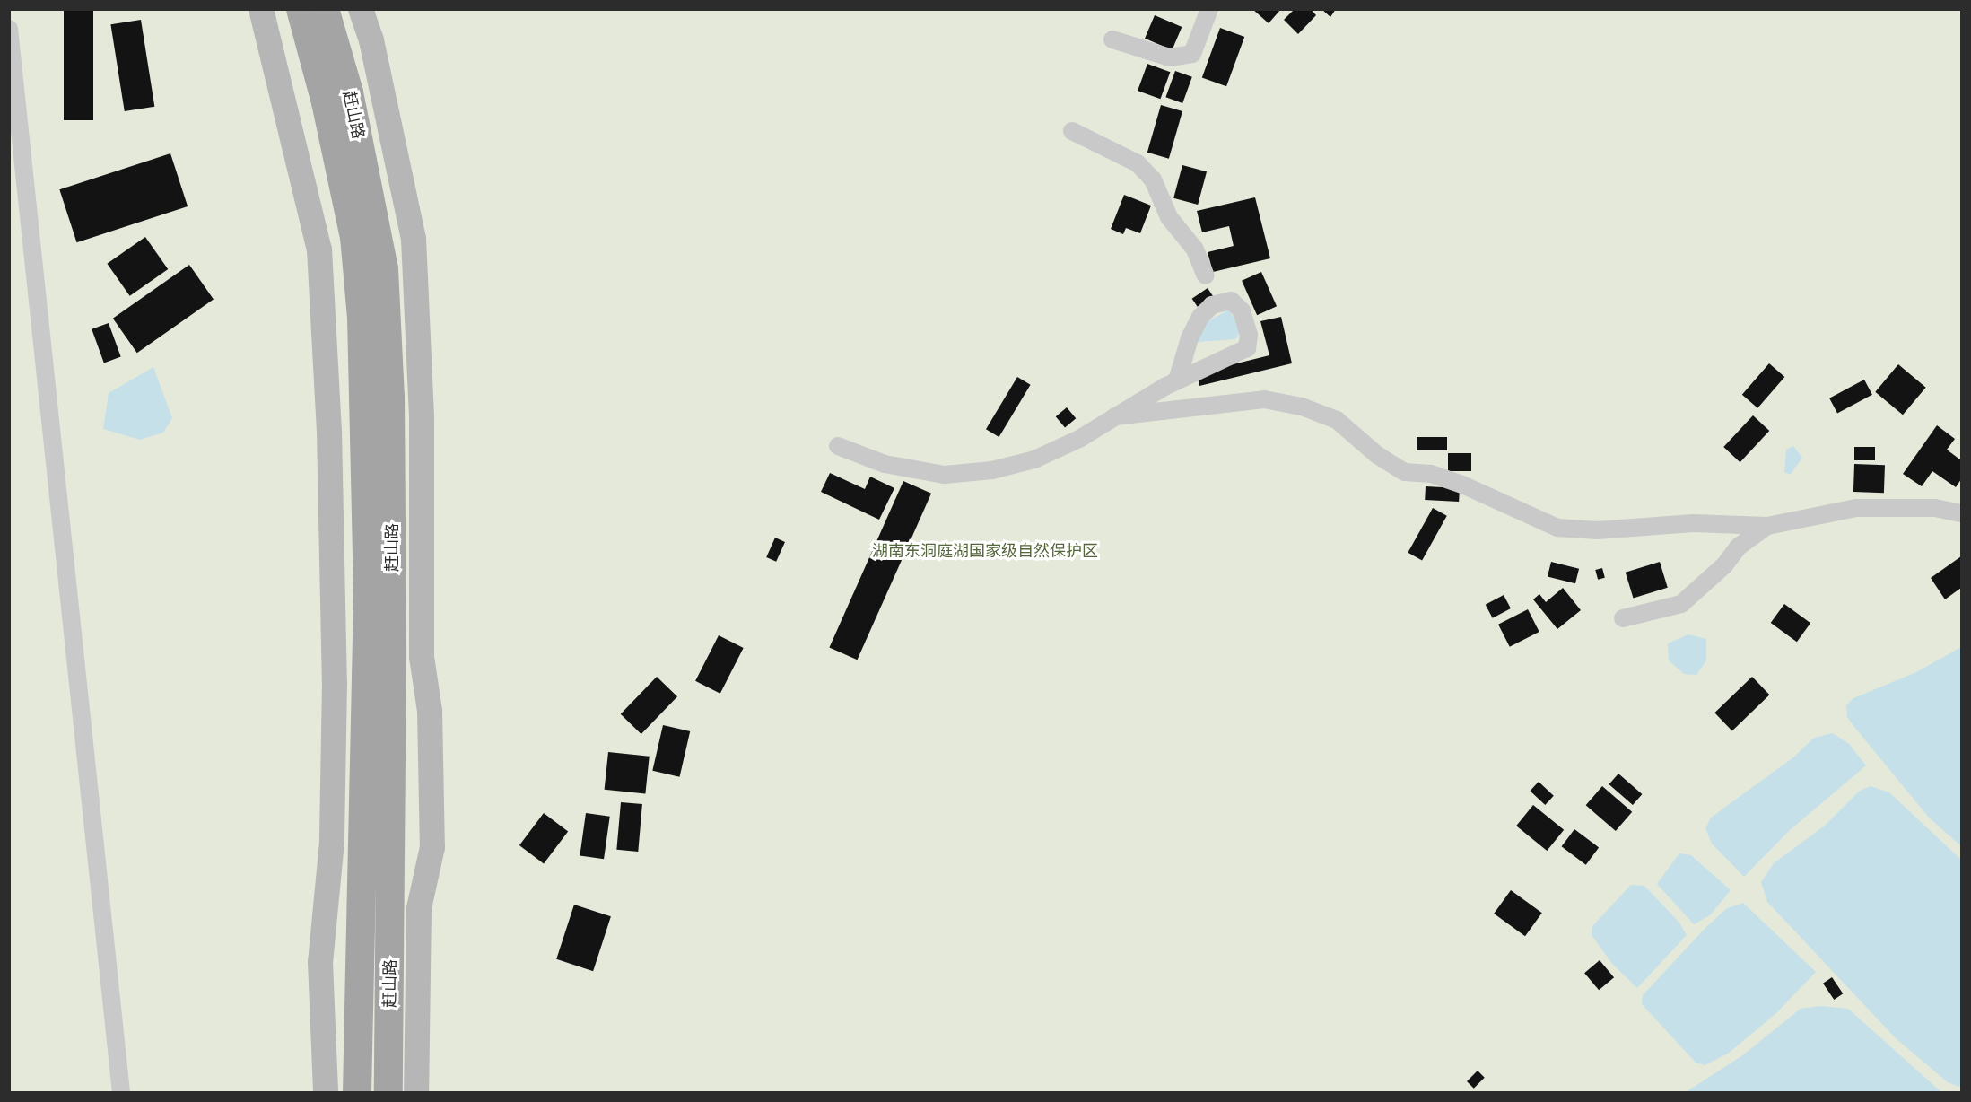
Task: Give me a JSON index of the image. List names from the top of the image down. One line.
{"streets":{"main road":["赶山路"]},"parks":["湖南东洞庭湖国家级自然保护区"]}
